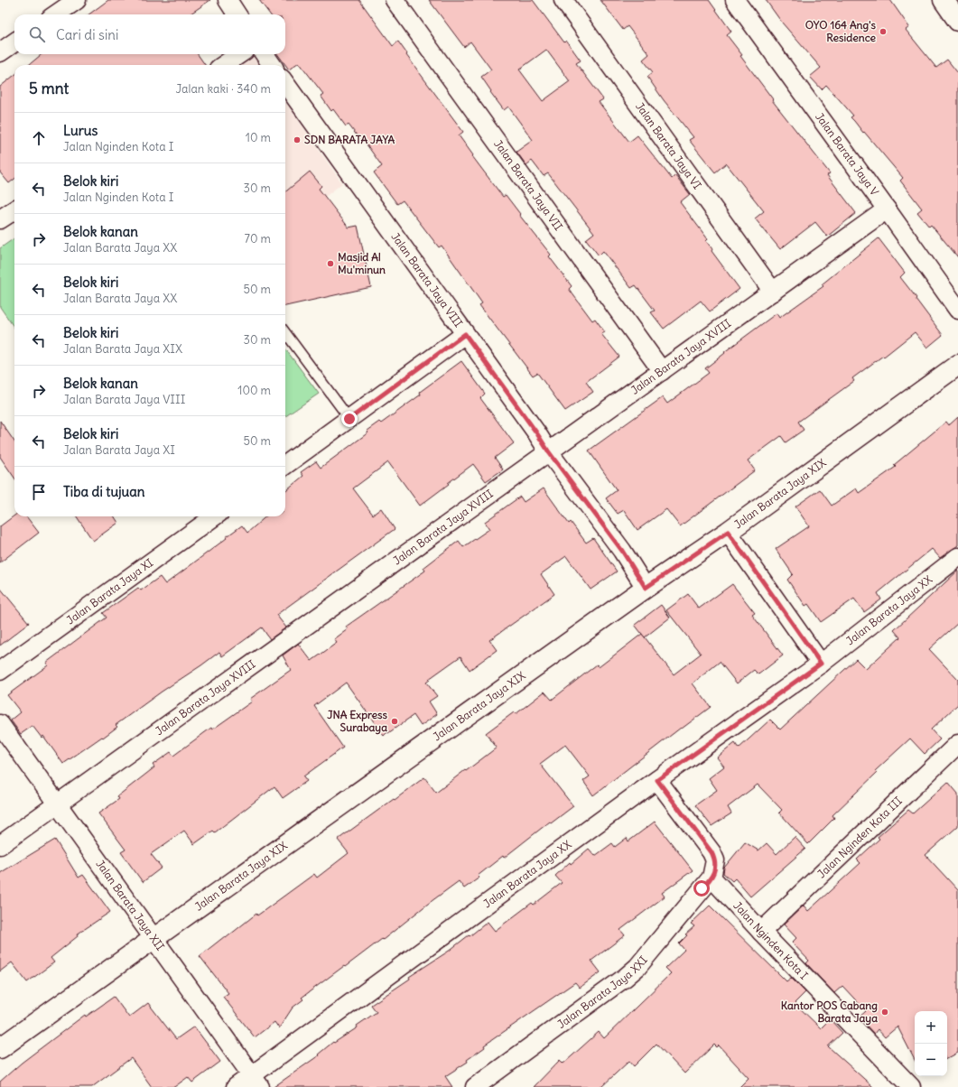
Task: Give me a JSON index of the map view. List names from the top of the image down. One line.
{"streets":{"street":["Jalan Barata Jaya VI","Jalan Barata Jaya V","Jalan Barata Jaya VII","Jalan Barata Jaya VIII","Jalan Barata Jaya XVIII","Jalan Barata Jaya XIX","Jalan Barata Jaya XI","Jalan Barata Jaya XX","Jalan Nginden Kota III","Jalan Barata Jaya XII","Jalan Nginden Kota I","Jalan Barata Jaya XXI"]},"crossings":[["Jalan Barata Jaya VI","Jalan Barata Jaya XVIII"],["Jalan Barata Jaya V","Jalan Barata Jaya XVIII"],["Jalan Barata Jaya VII","Jalan Barata Jaya XVIII"],["Jalan Barata Jaya VIII","Jalan Barata Jaya XVIII"],["Jalan Barata Jaya VIII","Jalan Barata Jaya XIX"],["Jalan Barata Jaya XVIII","Jalan Barata Jaya XII"],["Jalan Barata Jaya XIX","Jalan Barata Jaya XII"],["Jalan Barata Jaya XX","Jalan Barata Jaya XII"],["Jalan Nginden Kota III","Jalan Nginden Kota I"],["Jalan Nginden Kota I","Jalan Barata Jaya XXI"]],"places":["OYO 164 Ang's Residence","SDN BARATA JAYA","Masjid Al Mu'minun","JNA Express Surabaya","Kantor POS Cabang Barata Jaya"],"page":{"search":"Cari di sini","heading":["5 mnt","Jalan kaki · 340 m"],"list":[["Lurus","Jalan Nginden Kota I","10 m"],["Belok kiri","Jalan Nginden Kota I","30 m"],["Belok kanan","Jalan Barata Jaya XX","70 m"],["Belok kiri","Jalan Barata Jaya XX","50 m"],["Belok kiri","Jalan Barata Jaya XIX","30 m"],["Belok kanan","Jalan Barata Jaya VIII","100 m"],["Belok kiri","Jalan Barata Jaya XI","50 m"],"Tiba di tujuan"],"map_buttons":["+","−"]}}
